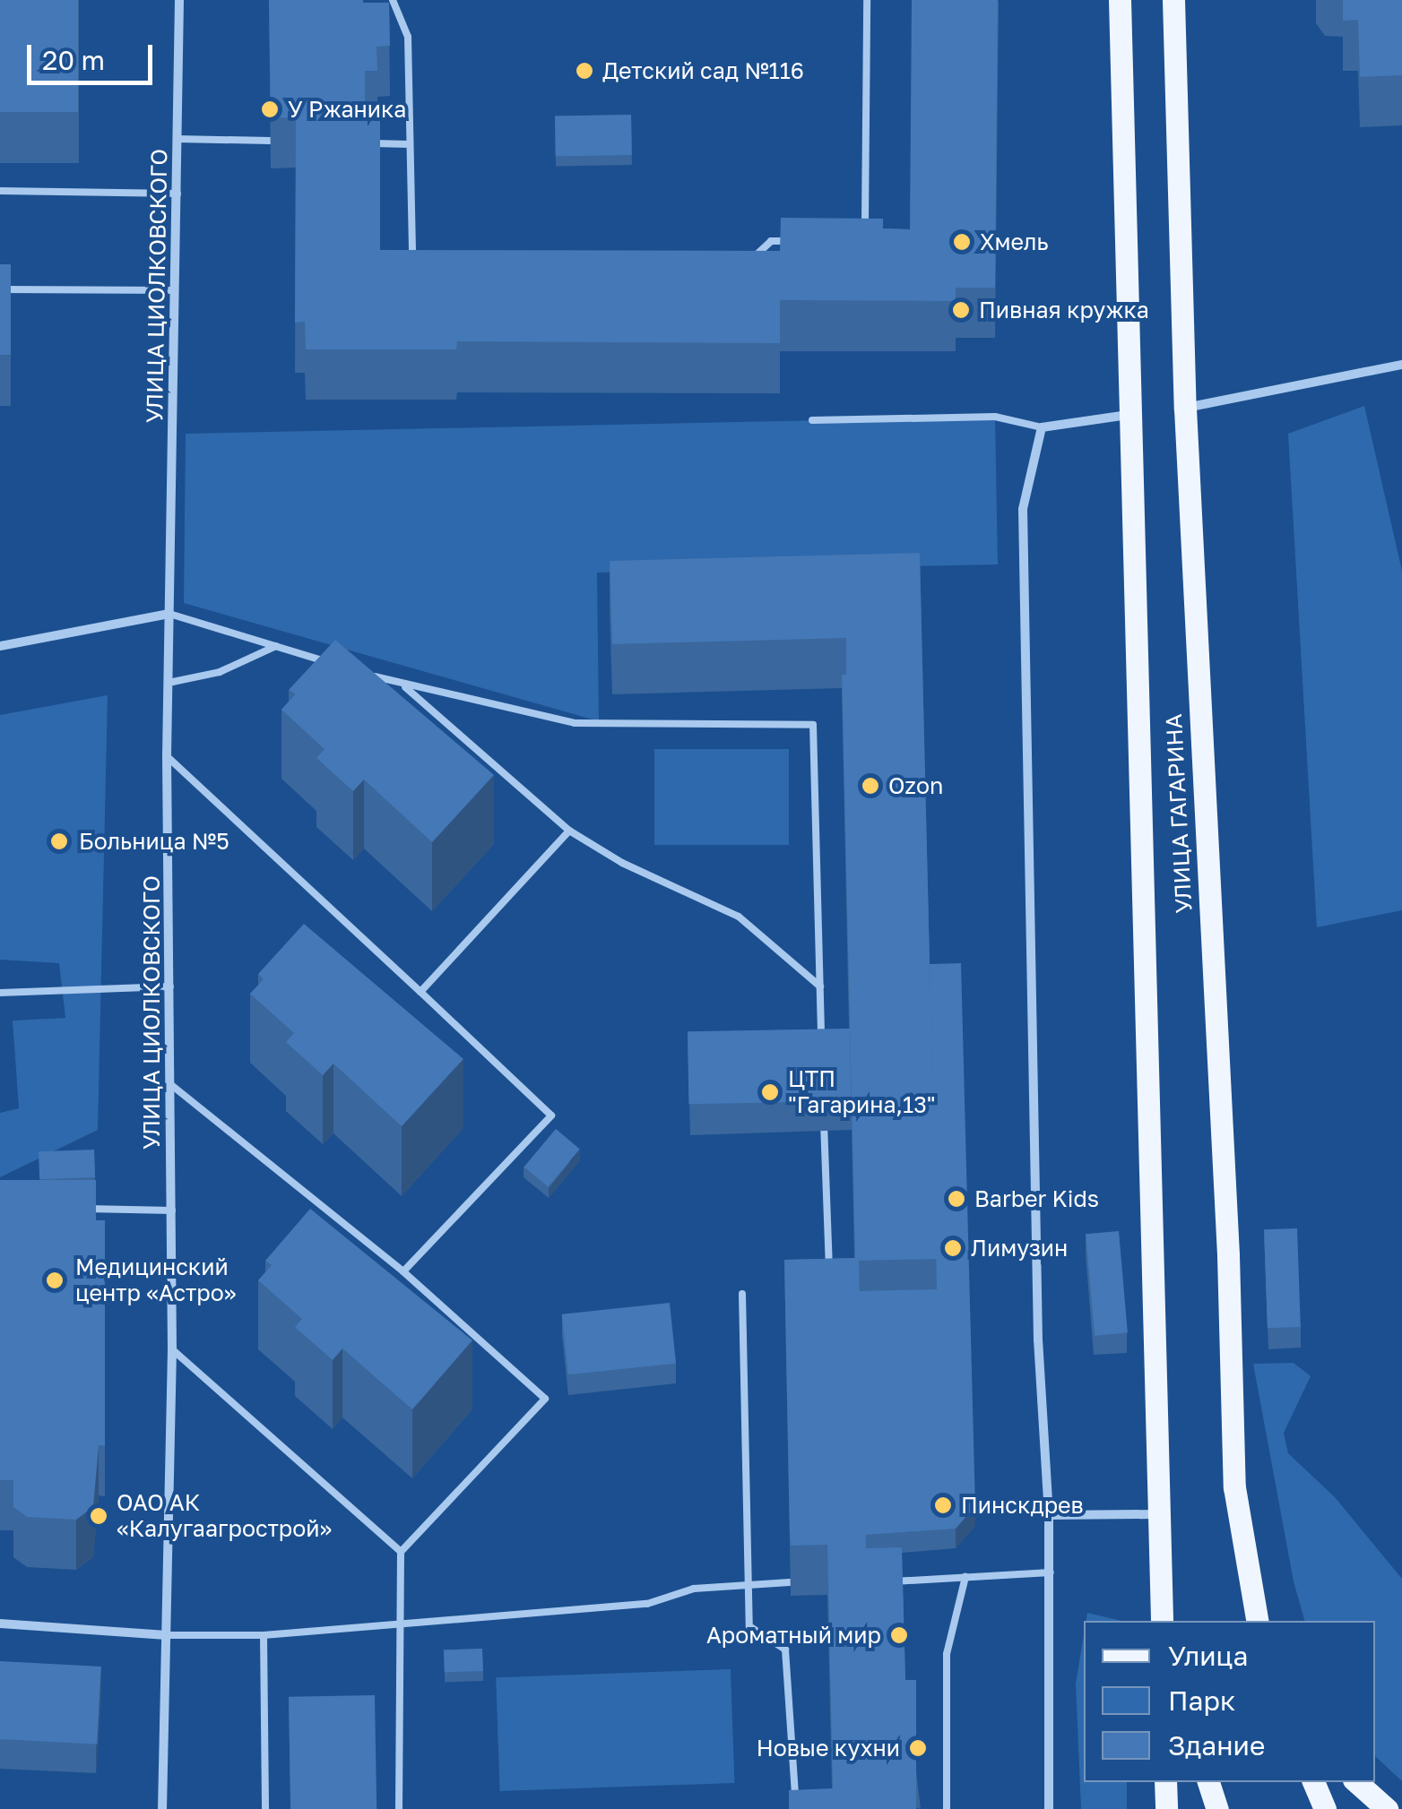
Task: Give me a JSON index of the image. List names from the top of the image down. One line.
{"streets":{"main road":["УЛИЦА ГАГАРИНА"],"street":["УЛИЦА ЦИОЛКОВСКОГО"]},"places":["Детский сад №116","У Ржаника","Хмель","Пивная кружка","Ozon","Больница №5","ЦТП \"Гагарина,13\"","Barber Kids","Лимузин","Медицинский центр «Астро»","Пинскдрев","ОАО АК «Калугаагрострой»","Ароматный мир","Новые кухни"],"legend":["Улица","Парк","Здание"],"scale_bar":"20 m"}
